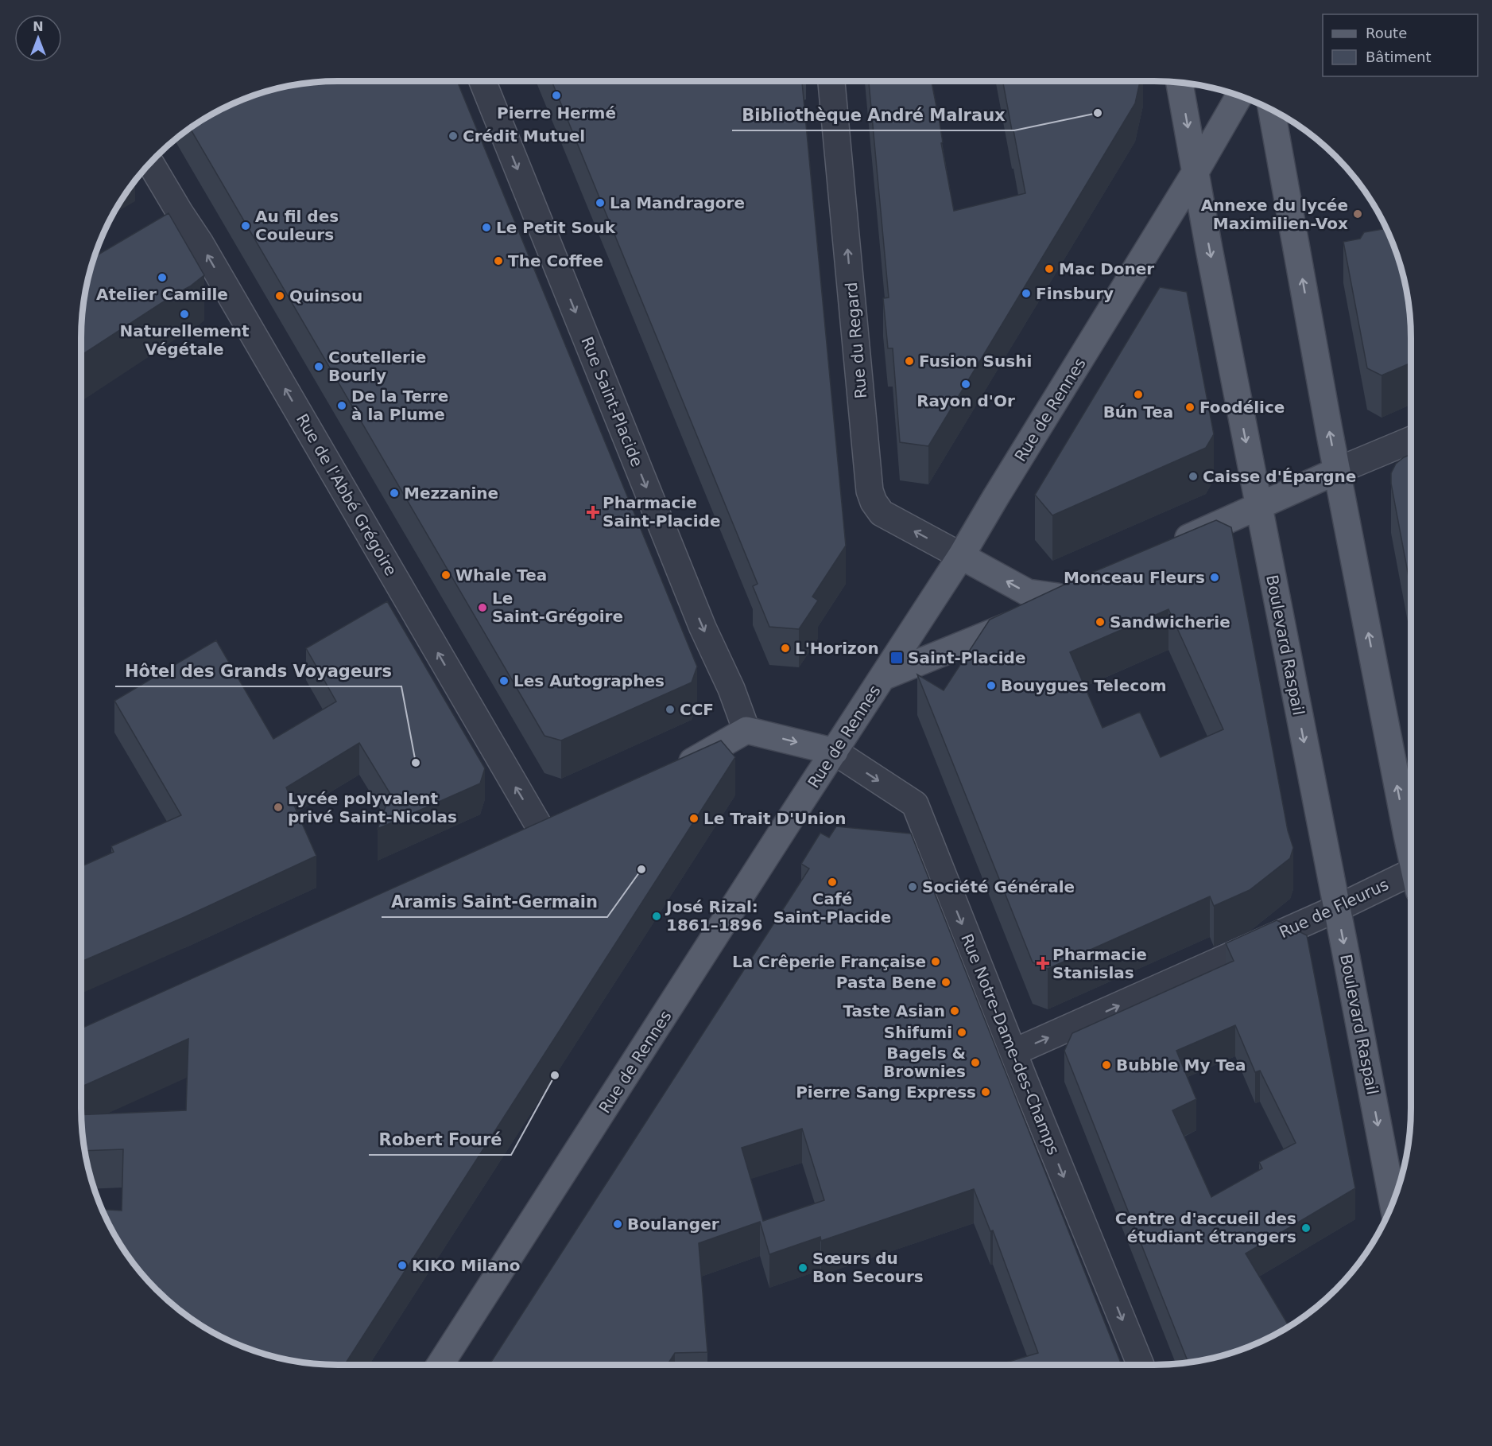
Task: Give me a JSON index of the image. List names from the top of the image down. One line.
{"streets":{"main road":["Rue de Rennes","Boulevard Raspail"],"street":["Rue du Regard","Rue Saint-Placide","Rue de l'Abbé Grégoire","Rue de Fleurus","Rue Notre-Dame-des-Champs"]},"crossings":[["Rue du Regard","Rue de Rennes"],["Rue de Rennes","Boulevard Raspail"],["Rue de Rennes","Rue Notre-Dame-des-Champs"],["Boulevard Raspail","Rue de Fleurus"],["Rue de Fleurus","Rue Notre-Dame-des-Champs"]],"one_way":["Rue du Regard","Rue Saint-Placide","Rue de l'Abbé Grégoire","Rue de Fleurus","Rue Notre-Dame-des-Champs"],"places":{"other":["Pierre Hermé","Bibliothèque André Malraux","Crédit Mutuel","La Mandragore","Annexe du lycée Maximilien-Vox","Au fil des Couleurs","Le Petit Souk","The Coffee","Mac Doner","Atelier Camille","Finsbury","Quinsou","Naturellement Végétale","Fusion Sushi","Coutellerie Bourly","Rayon d'Or","Bún Tea","De la Terre à la Plume","Foodélice","Caisse d'Épargne","Mezzanine","Whale Tea","Monceau Fleurs","Le Saint-Grégoire","Sandwicherie","L'Horizon","Les Autographes","Bouygues Telecom","CCF","Hôtel des Grands Voyageurs","Lycée polyvalent privé Saint-Nicolas","Le Trait D'Union","Aramis Saint-Germain","Café Saint-Placide","Société Générale","José Rizal: 1861–1896","La Crêperie Française","Pasta Bene","Taste Asian","Shifumi","Bagels & Brownies","Bubble My Tea","Robert Fouré","Pierre Sang Express","Boulanger","Centre d'accueil des étudiant étrangers","KIKO Milano","Sœurs du Bon Secours"],"health":["Pharmacie Saint-Placide","Pharmacie Stanislas"],"transit":["Saint-Placide"]},"legend":["Route","Bâtiment"],"north":"top"}
